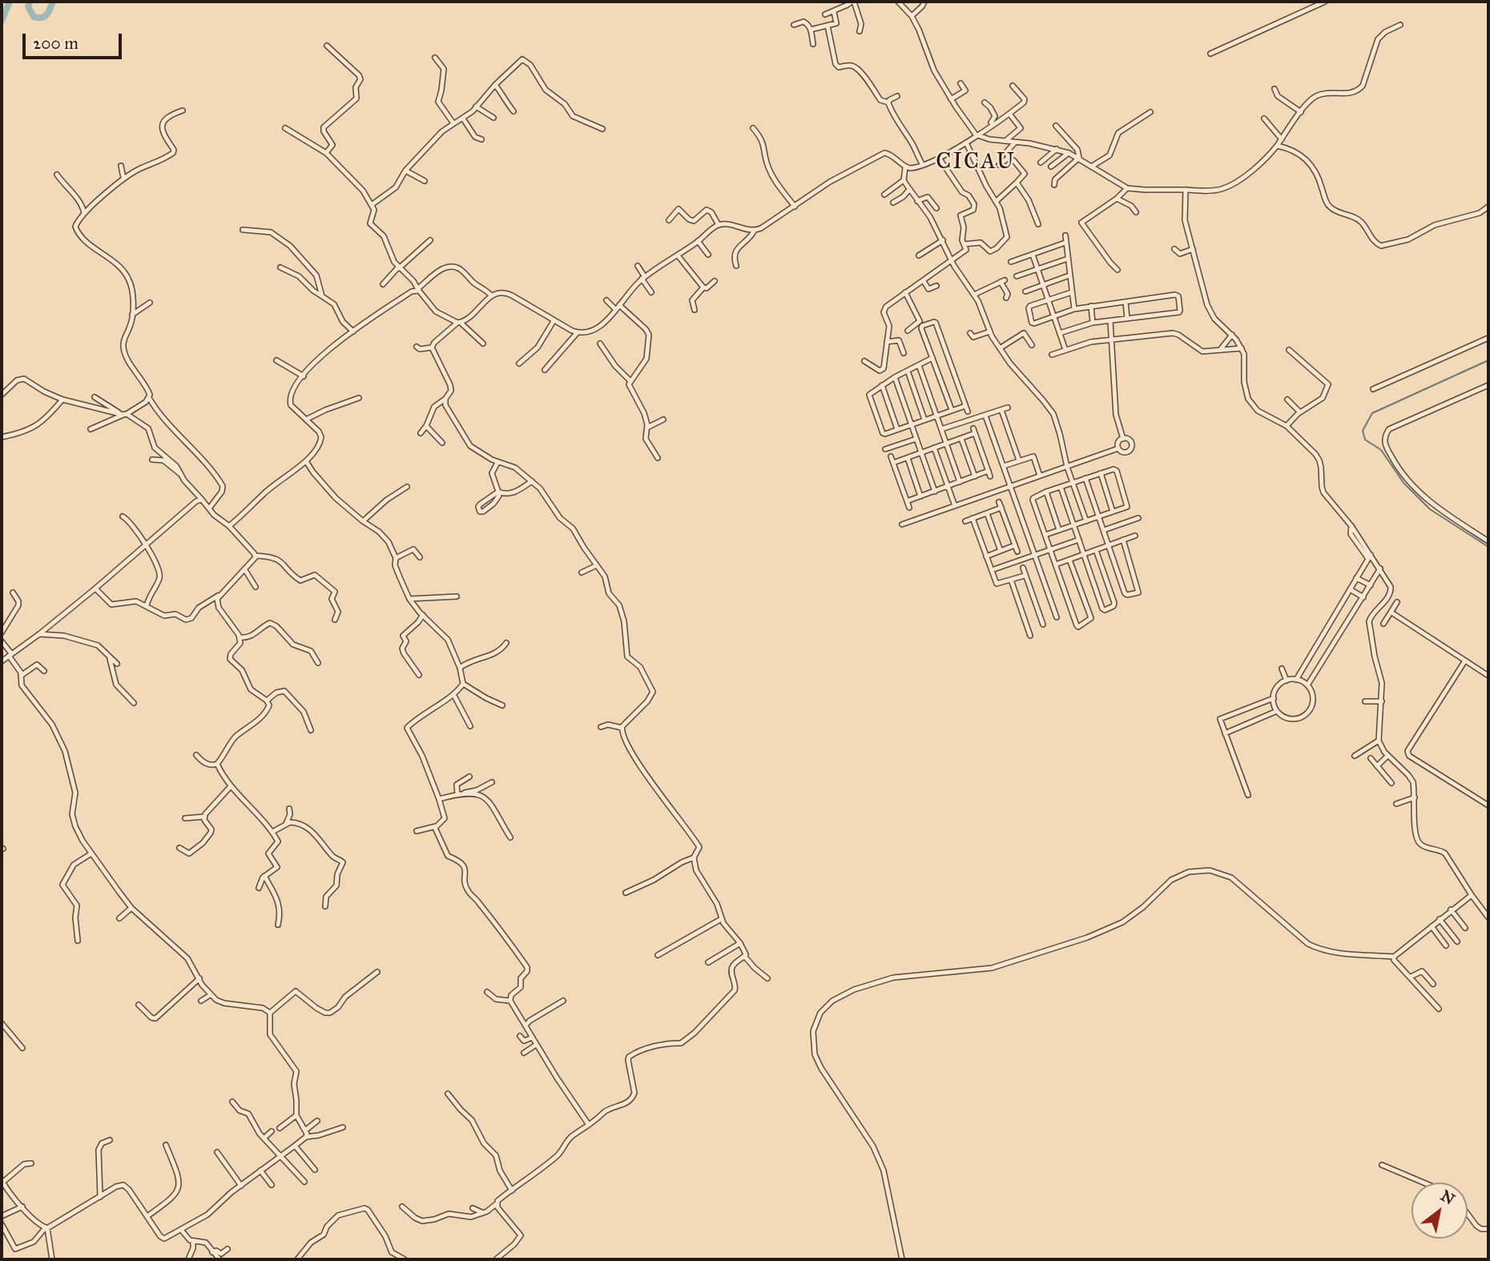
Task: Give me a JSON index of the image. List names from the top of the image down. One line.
{"districts":["CICAU"],"scale_bar":"200 m","north":"top right"}
